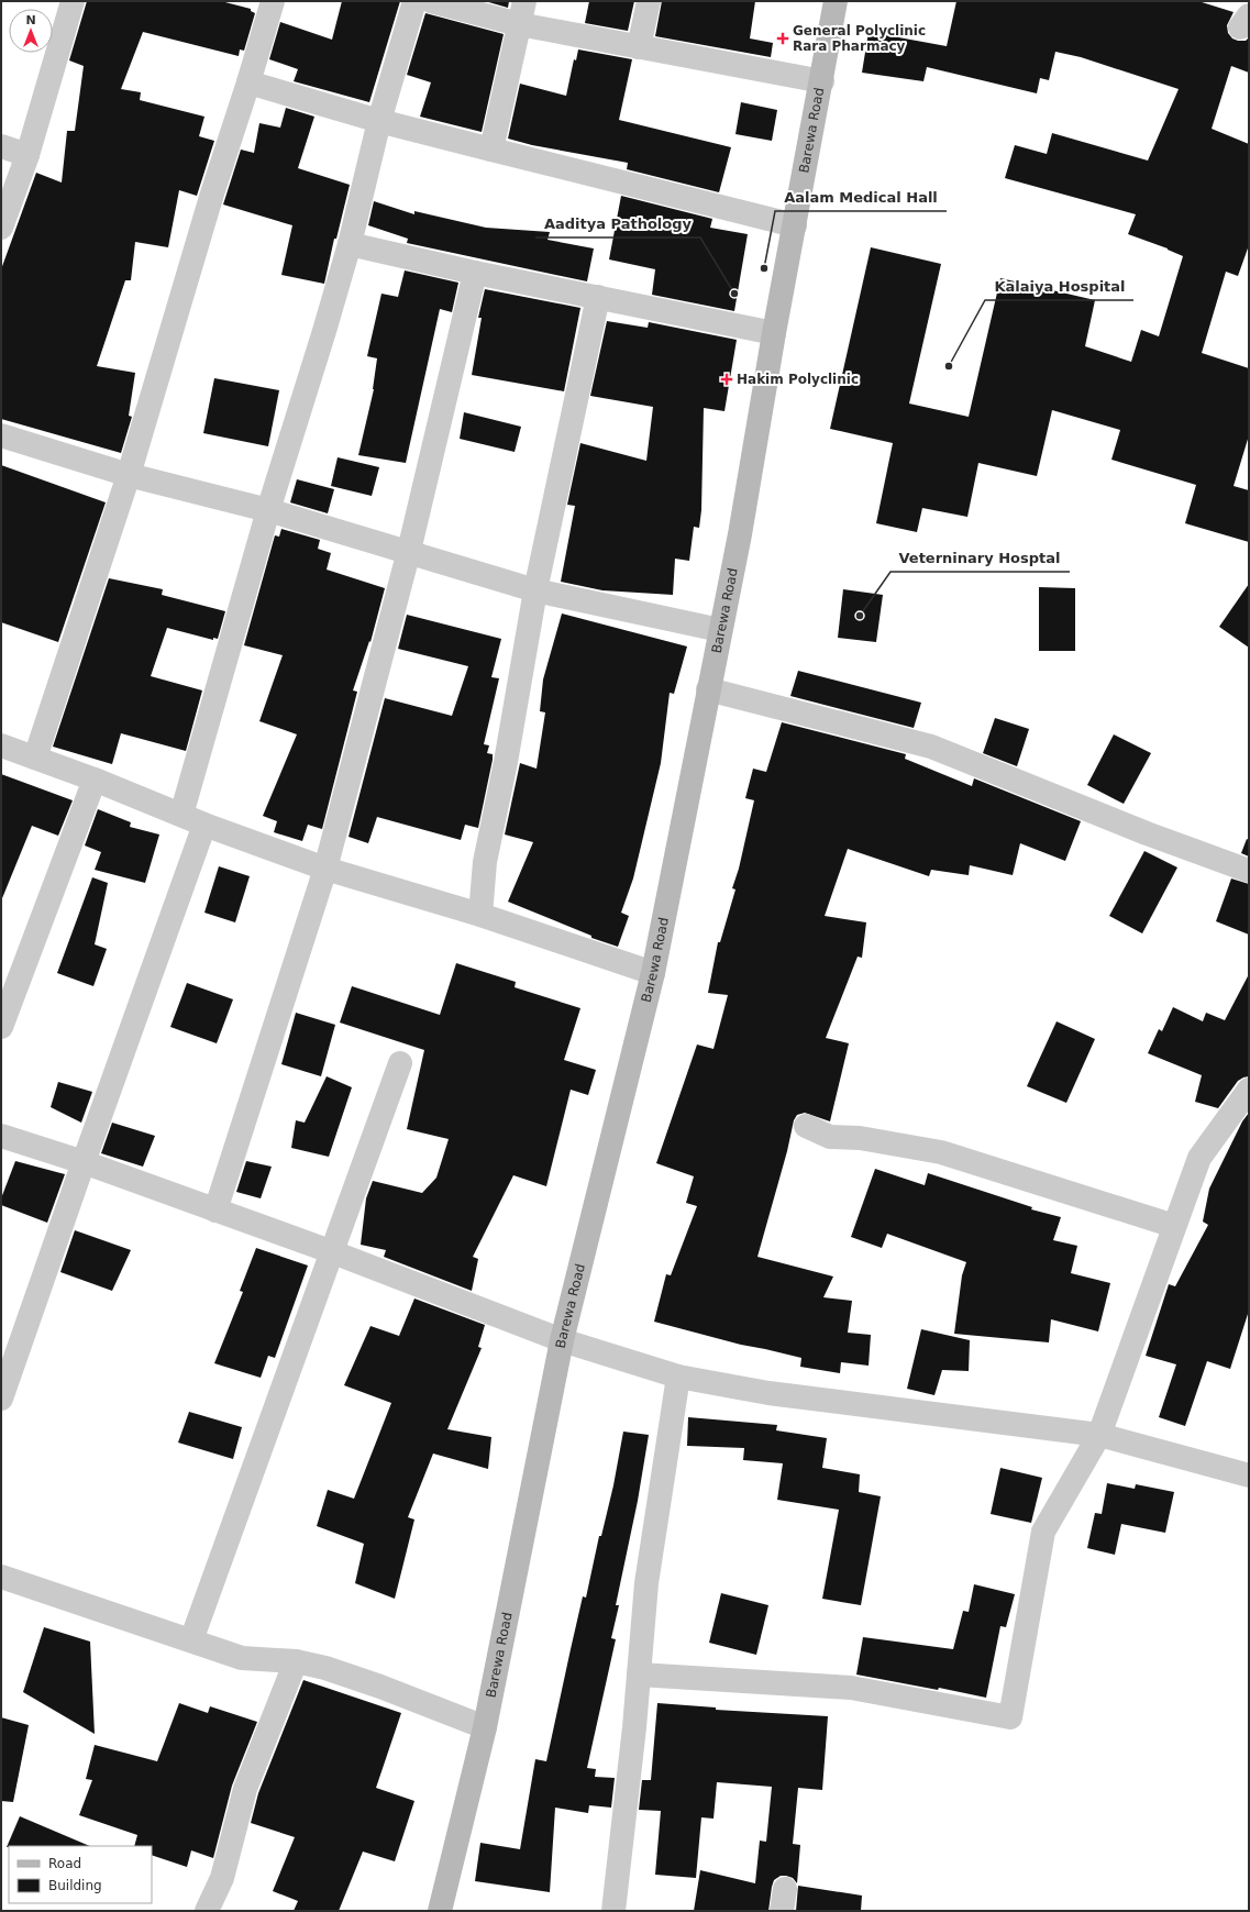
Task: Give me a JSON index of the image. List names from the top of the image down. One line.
{"streets":{"main road":["Barewa Road"]},"places":{"health":["General Polyclinic Rara Pharmacy","Hakim Polyclinic"],"other":["Aalam Medical Hall","Aaditya Pathology","Kalaiya Hospital","Veterninary Hosptal"]},"legend":["Road","Building"],"north":"top"}
